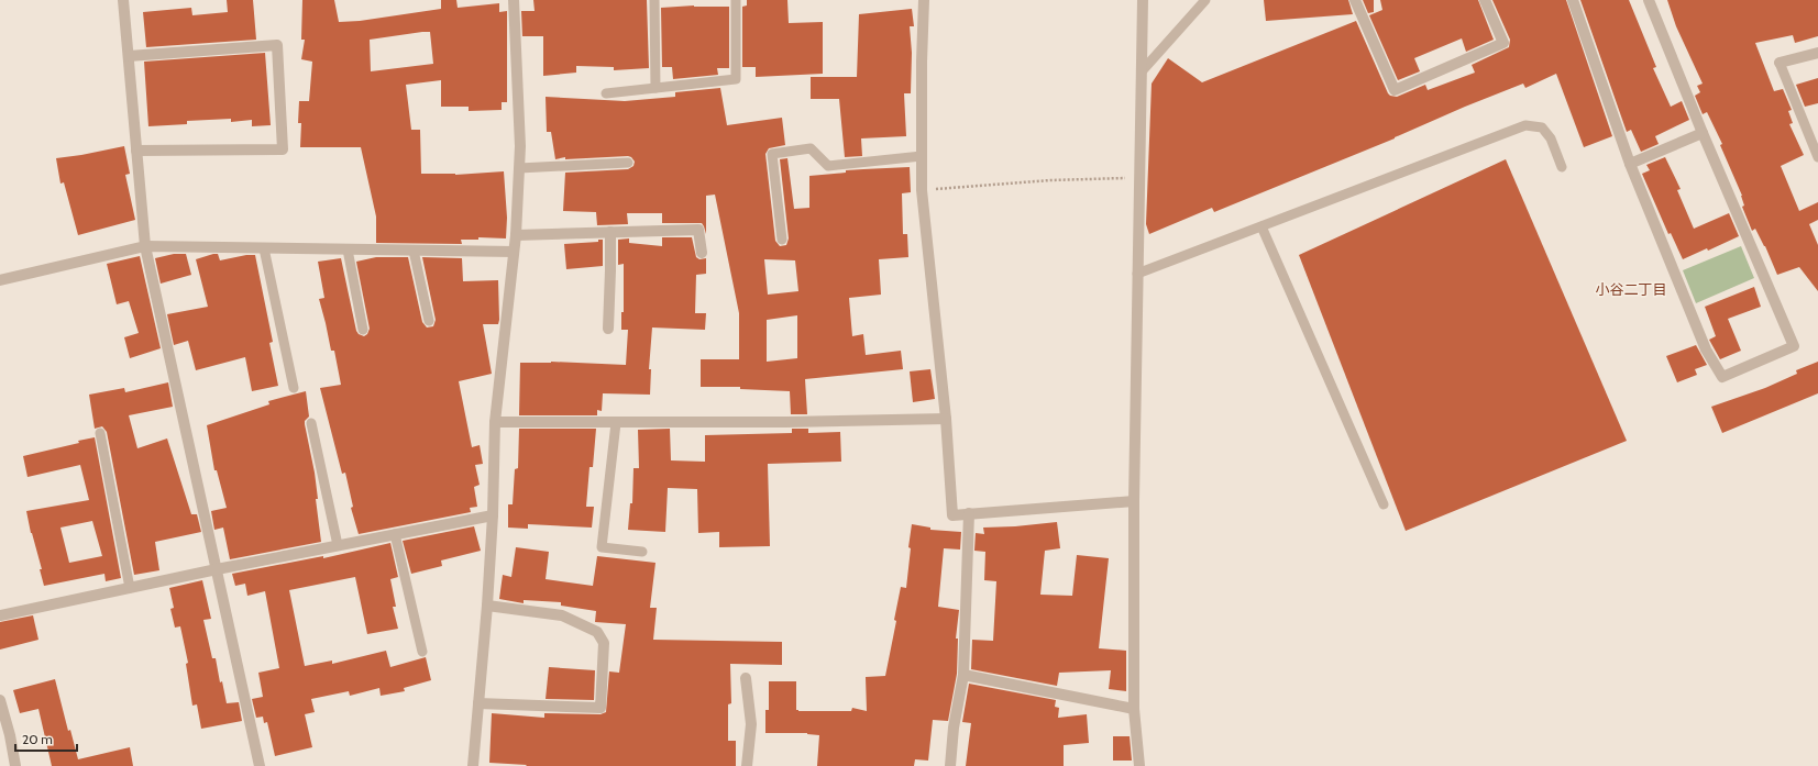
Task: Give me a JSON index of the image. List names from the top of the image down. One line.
{"districts":["小谷二丁目"],"scale_bar":"20 m"}
